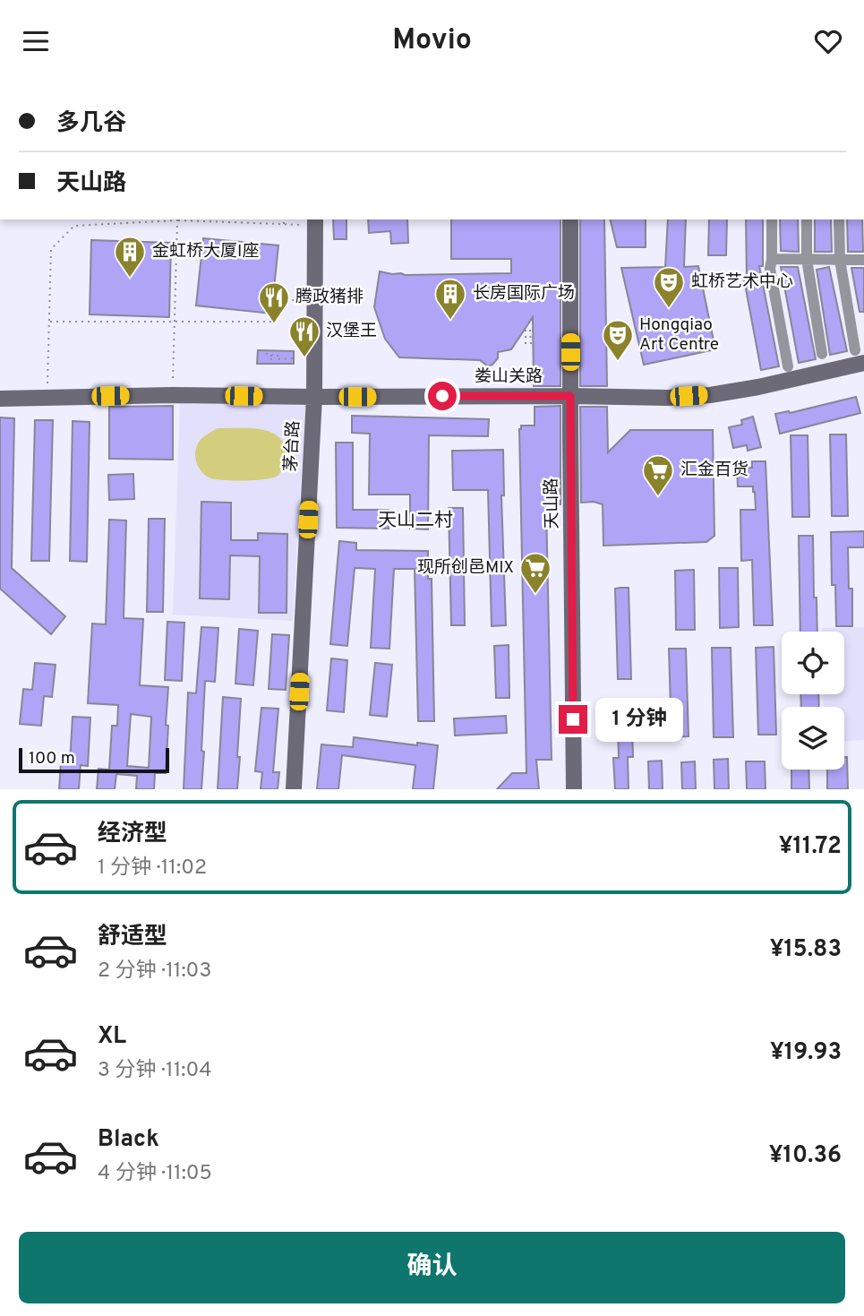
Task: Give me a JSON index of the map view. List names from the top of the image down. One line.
{"streets":{"street":["娄山关路","茅台路","天山路"]},"crossings":[["娄山关路","茅台路"],["娄山关路","天山路"]],"districts":["天山二村"],"places":{"building":["金虹桥大厦I座","长房国际广场"],"theatre":["虹桥艺术中心","Hongqiao Art Centre"],"restaurant":["腾政猪排","汉堡王"],"supermarket":["汇金百货","现所·创邑MIX"]},"scale_bar":"100 m","page":{"header":"Movio","banner":["多几谷","天山路"],"bubble":"1 分钟","scale":"100 m","list":[{"name":"经济型","note":"1 分钟 · 11:02","value":"¥11.72"},{"name":"舒适型","note":"2 分钟 · 11:03","value":"¥15.83"},{"name":"XL","note":"3 分钟 · 11:04","value":"¥19.93"},{"name":"Black","note":"4 分钟 · 11:05","value":"¥10.36"}],"buttons":"确认"}}
